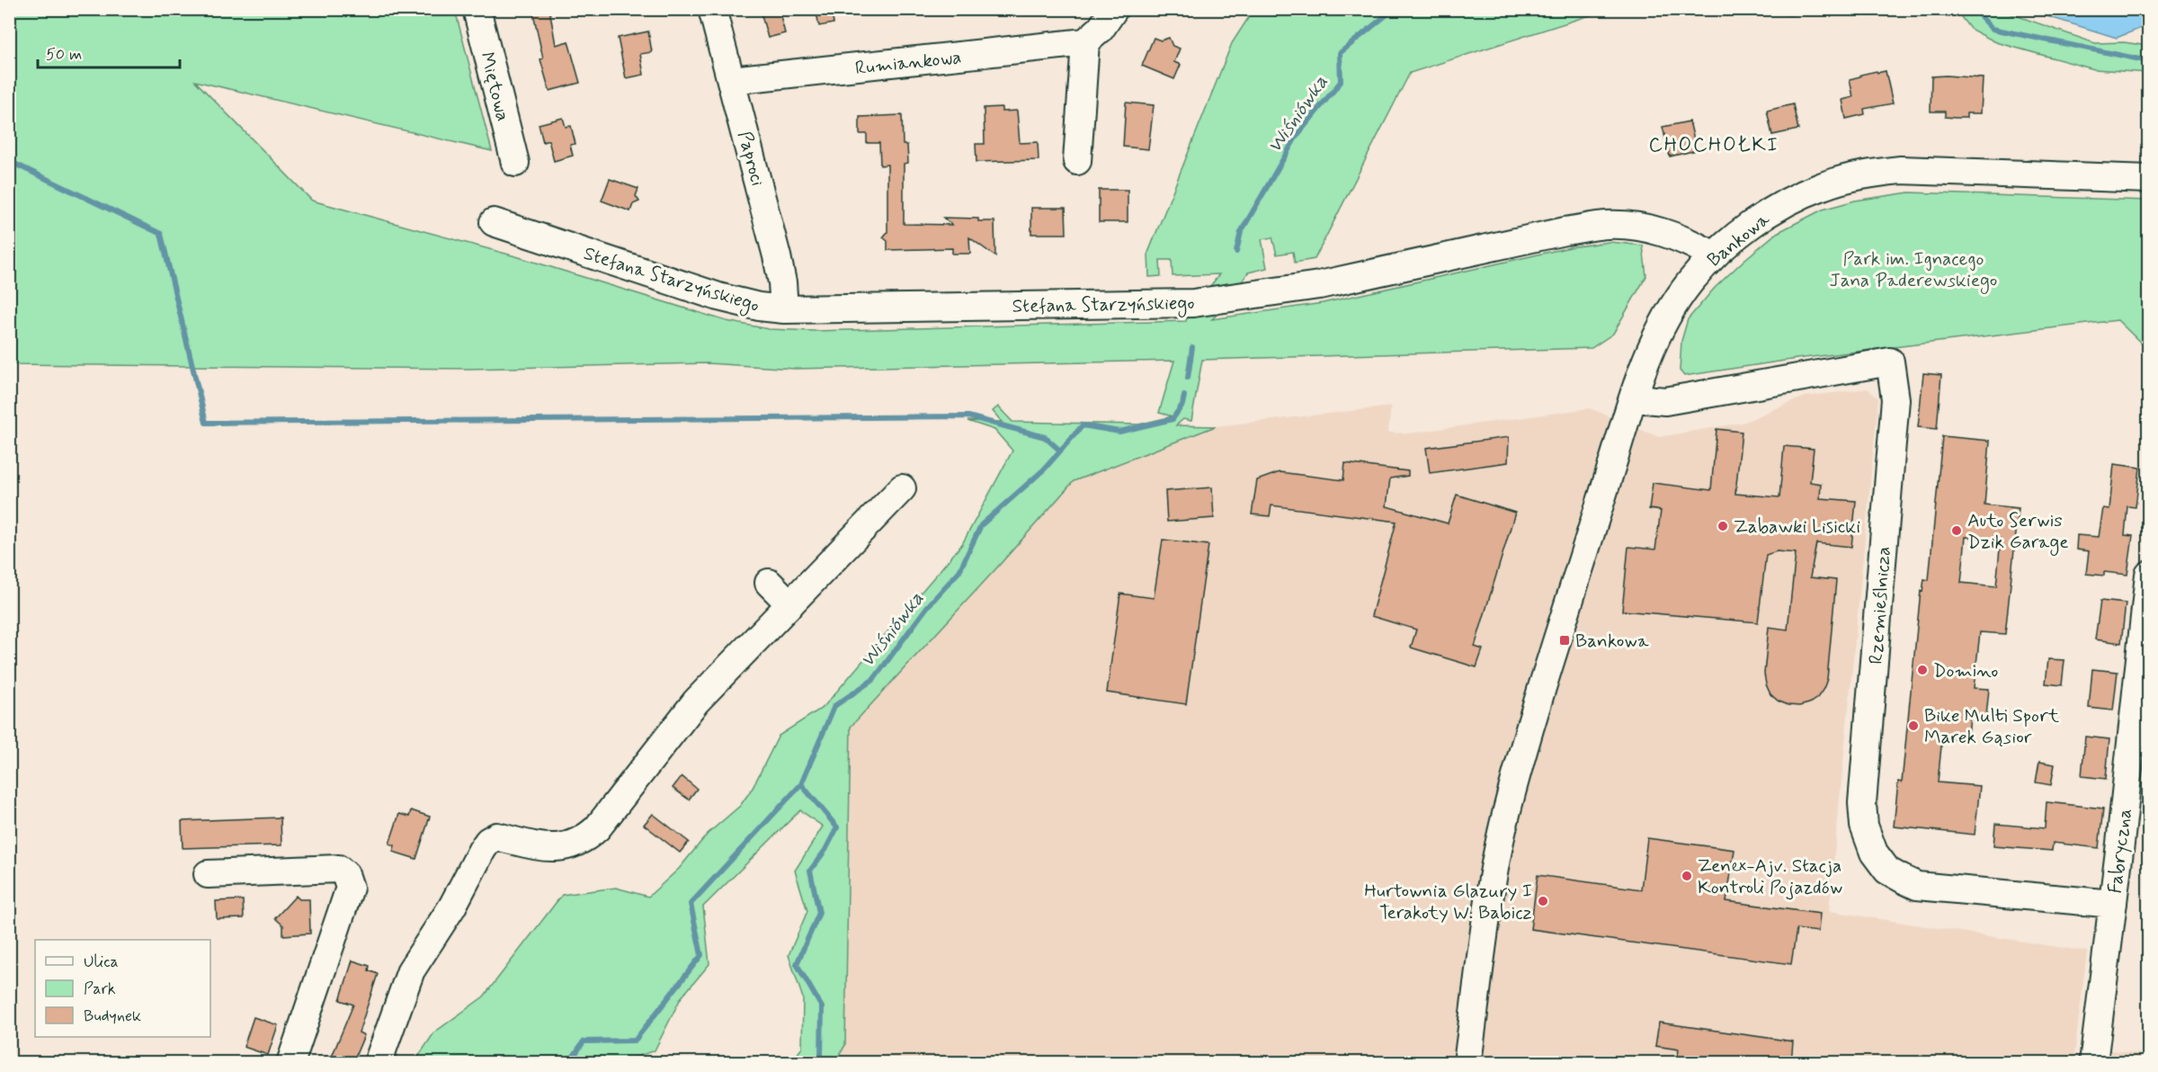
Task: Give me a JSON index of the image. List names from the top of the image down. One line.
{"streets":{"street":["Rumiankowa","Miętowa","Paproci","Bankowa","Stefana Starzyńskiego","Rzemieślnicza","Fabryczna"]},"crossings":[["Rumiankowa","Paproci"],["Paproci","Stefana Starzyńskiego"],["Bankowa","Stefana Starzyńskiego"],["Bankowa","Rzemieślnicza"],["Rzemieślnicza","Fabryczna"]],"districts":["CHOCHOŁKI"],"water":["Wiśniówka"],"parks":["Park im. Ignacego Jana Paderewskiego"],"places":{"other":["Zabawki Lisicki","Auto Serwis Dzik Garage","Domino","Bike Multi Sport Marek Gąsior","Zenex-Ajv. Stacja Kontroli Pojazdów","Hurtownia Glazury I Terakoty W. Babicz"],"transit":["Bankowa"]},"legend":["Ulica","Park","Budynek"],"scale_bar":"50 m"}
